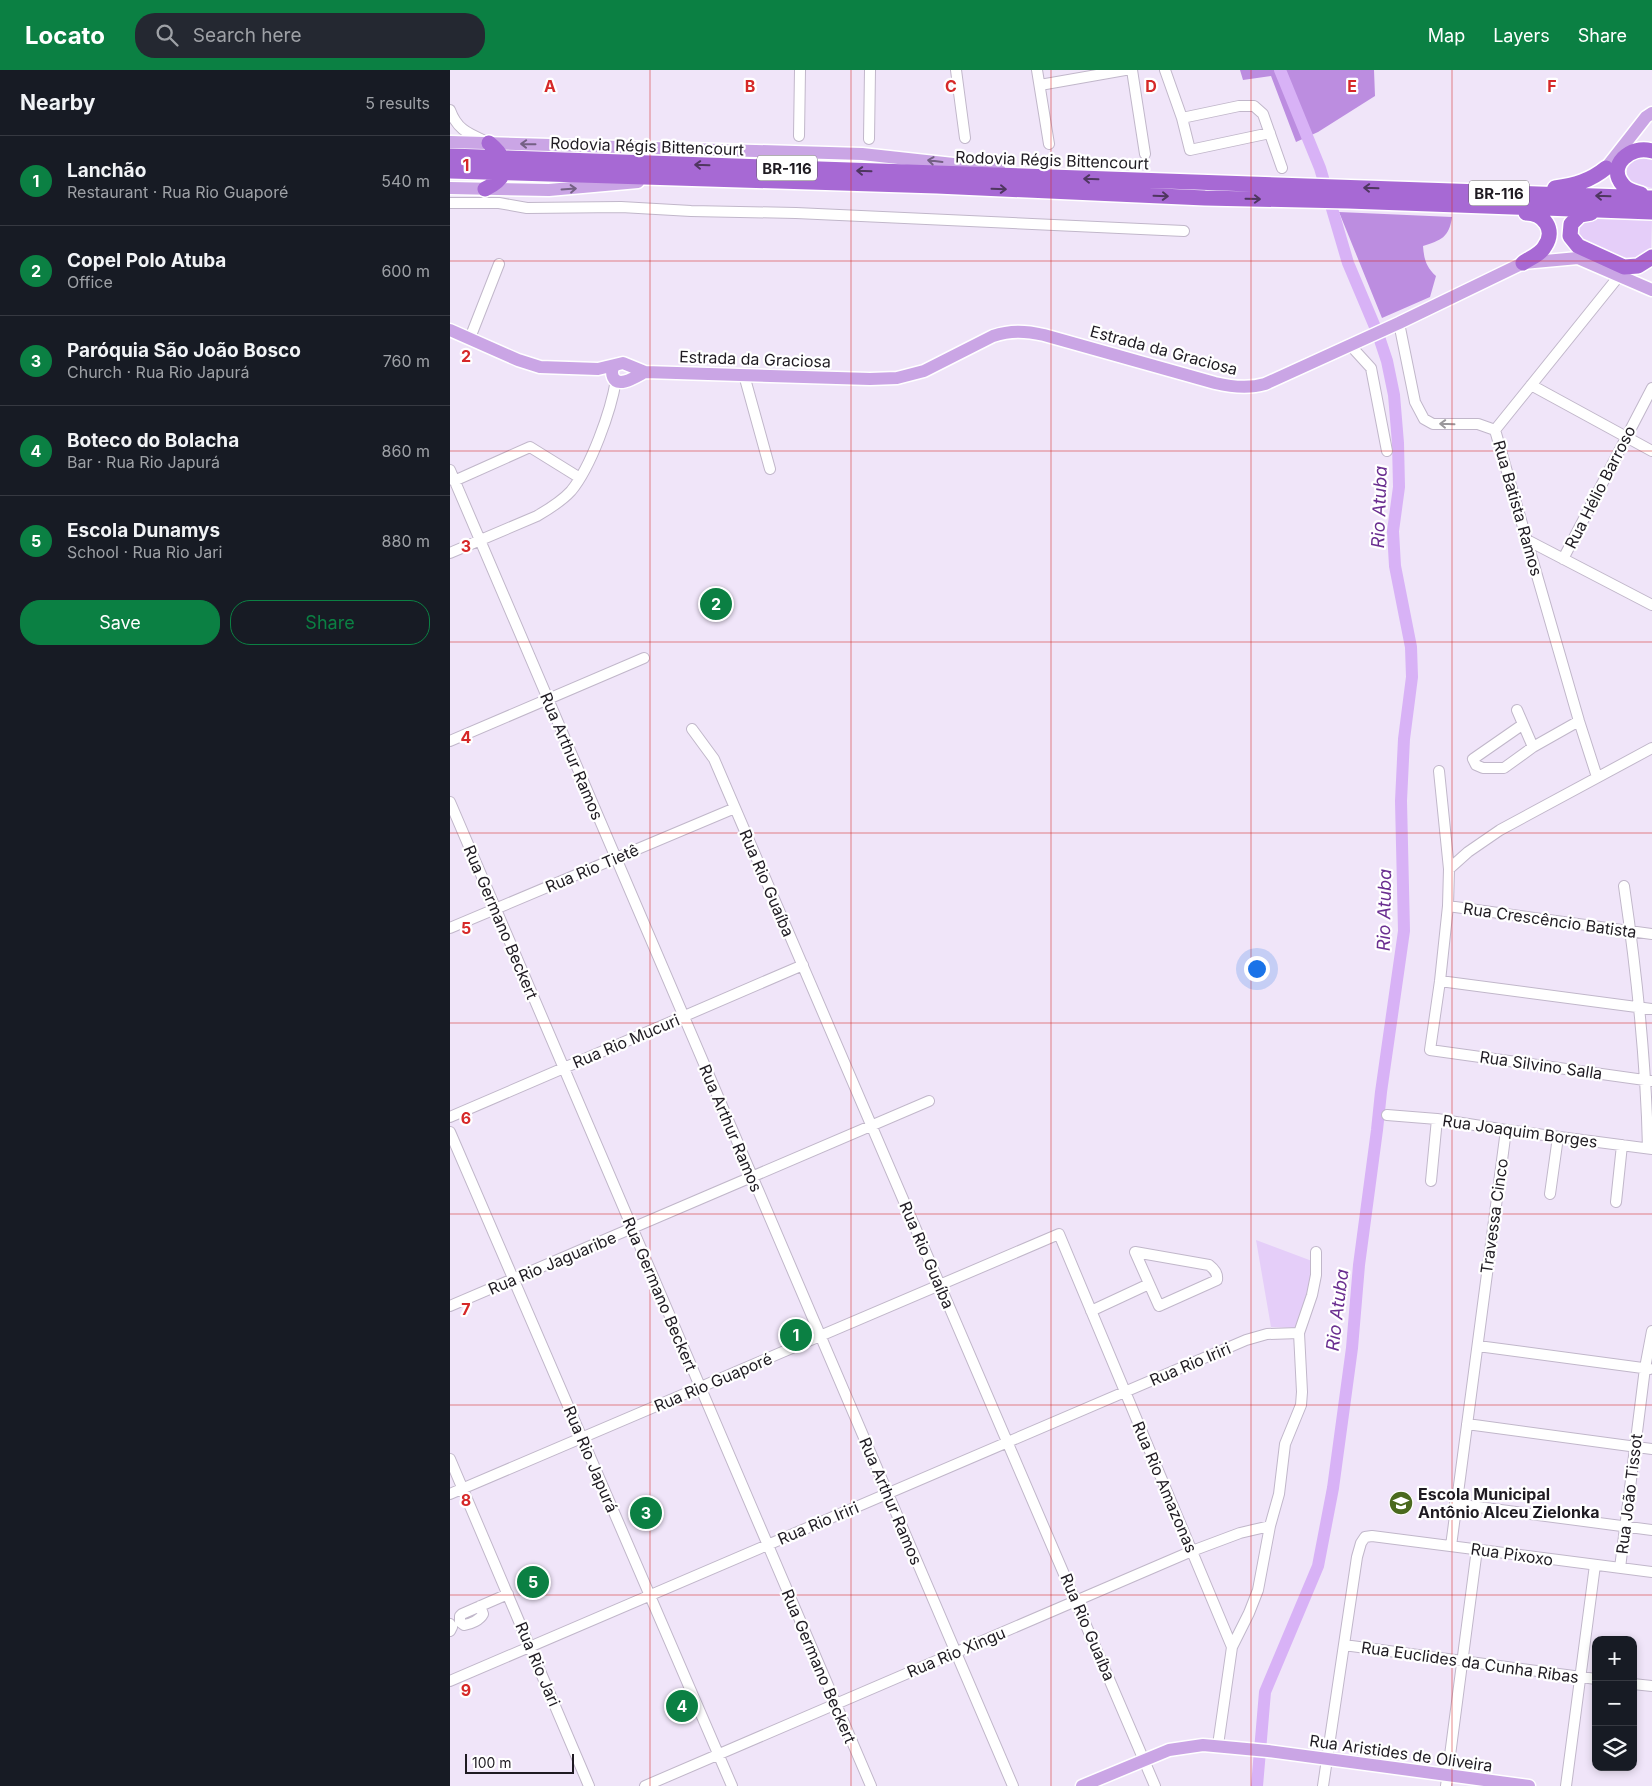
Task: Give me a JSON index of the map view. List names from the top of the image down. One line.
{"streets":{"highway":["Rodovia Régis Bittencourt","BR-116"],"main road":["Estrada da Graciosa","Rua Aristides de Oliveira"],"street":["Rua Hélio Barroso","Rua Batista Ramos","Rua Arthur Ramos","Rua Rio Tietê","Rua Rio Guaíba","Rua Crescêncio Batista","Rua Germano Beckert","Rua Rio Mucuri","Rua Silvino Salla","Rua Joaquim Borges","Travessa Cinco","Rua Rio Jaguaribe","Rua Rio Iriri","Rua Rio Guaporé","Rua Rio Japurá","Rua Rio Amazonas","Rua João Tissot","Rua Pixoxo","Rua Rio Xingu","Rua Euclides da Cunha Ribas","Rua Rio Jari"]},"crossings":[["Estrada da Graciosa","Rua Batista Ramos"],["Rua Arthur Ramos","Rua Rio Tietê"],["Rua Arthur Ramos","Rua Rio Mucuri"],["Rua Arthur Ramos","Rua Rio Jaguaribe"],["Rua Arthur Ramos","Rua Rio Iriri"],["Rua Arthur Ramos","Rua Rio Guaporé"],["Rua Arthur Ramos","Rua Rio Xingu"],["Rua Rio Tietê","Rua Rio Guaíba"],["Rua Rio Tietê","Rua Germano Beckert"],["Rua Rio Guaíba","Rua Rio Mucuri"],["Rua Rio Guaíba","Rua Rio Jaguaribe"],["Rua Rio Guaíba","Rua Rio Iriri"],["Rua Rio Guaíba","Rua Rio Guaporé"],["Rua Rio Guaíba","Rua Rio Xingu"],["Rua Rio Guaíba","Rua Aristides de Oliveira"],["Rua Germano Beckert","Rua Rio Mucuri"],["Rua Germano Beckert","Rua Rio Jaguaribe"],["Rua Germano Beckert","Rua Rio Iriri"],["Rua Germano Beckert","Rua Rio Guaporé"],["Rua Germano Beckert","Rua Rio Xingu"],["Rua Joaquim Borges","Travessa Cinco"],["Travessa Cinco","Rua Pixoxo"],["Rua Rio Jaguaribe","Rua Rio Japurá"],["Rua Rio Iriri","Rua Rio Japurá"],["Rua Rio Iriri","Rua Rio Amazonas"],["Rua Rio Iriri","Rua Rio Jari"],["Rua Rio Guaporé","Rua Rio Japurá"],["Rua Rio Guaporé","Rua Rio Amazonas"],["Rua Rio Guaporé","Rua Rio Jari"],["Rua Rio Japurá","Rua Rio Xingu"],["Rua Rio Amazonas","Rua Rio Xingu"],["Rua João Tissot","Rua Pixoxo"],["Rua Pixoxo","Rua Euclides da Cunha Ribas"]],"water":["Rio Atuba"],"places":{"school or university":["Escola Municipal Antônio Alceu Zielonka"]},"scale_bar":"100 m","page":{"header":"Locato","search":"Search here","nav":["Map","Layers","Share"],"heading":["Nearby","5 results"],"list":[{"mark":"1","name":"Lanchão","note":"Restaurant · Rua Rio Guaporé","value":"540 m"},{"mark":"2","name":"Copel Polo Atuba","note":"Office","value":"600 m"},{"mark":"3","name":"Paróquia São João Bosco","note":"Church · Rua Rio Japurá","value":"760 m"},{"mark":"4","name":"Boteco do Bolacha","note":"Bar · Rua Rio Japurá","value":"860 m"},{"mark":"5","name":"Escola Dunamys","note":"School · Rua Rio Jari","value":"880 m"}],"buttons":["Save","Share"],"pins":["2","1","3","5","4"],"map_buttons":["+","−"],"scale":"100 m"},"grid":{"columns":["A","B","C","D","E","F"],"rows":["1","2","3","4","5","6","7","8","9"]}}
